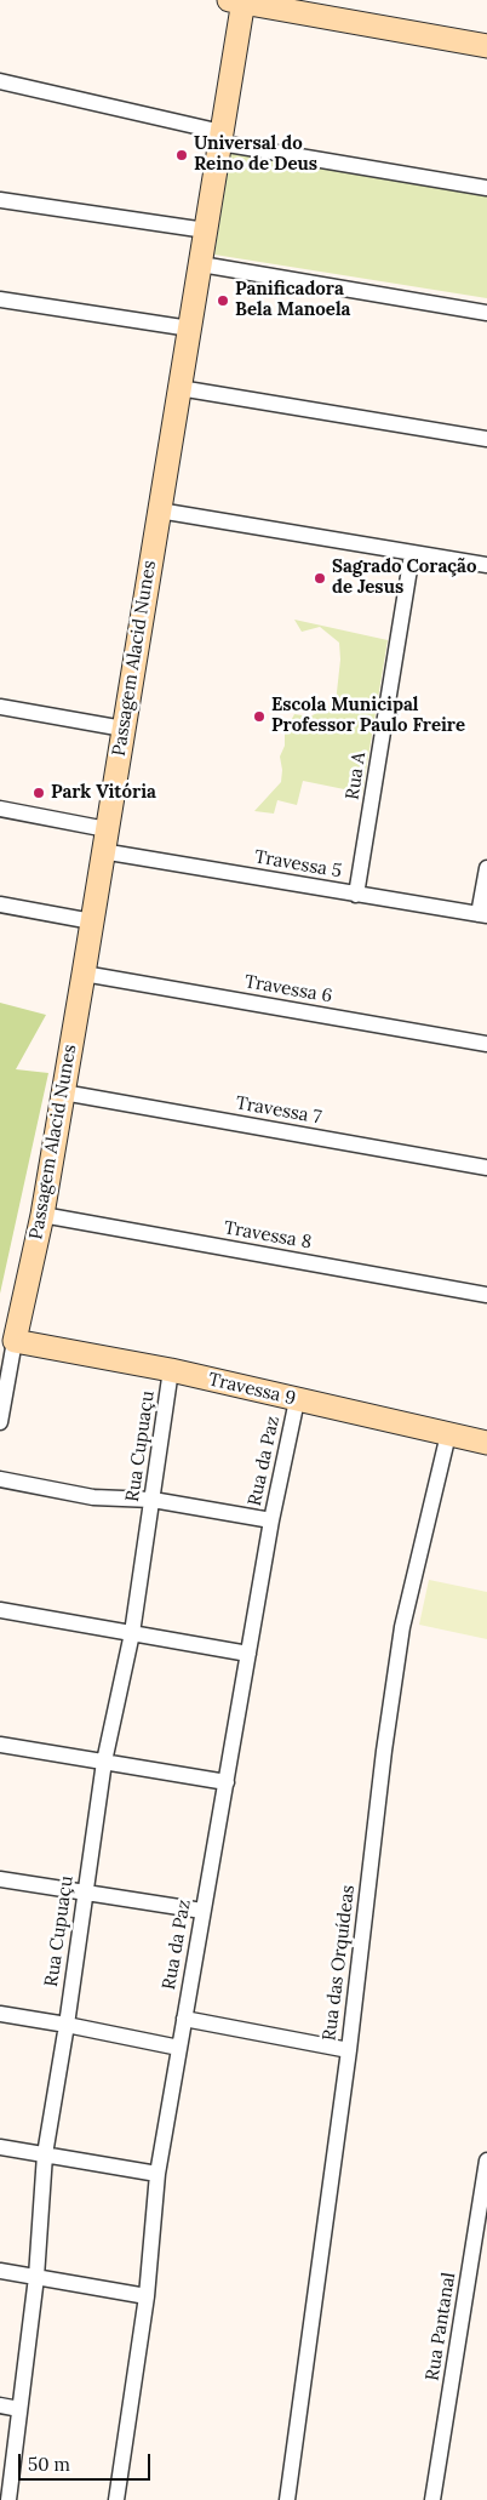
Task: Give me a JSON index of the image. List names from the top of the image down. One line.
{"streets":{"street":["Passagem Alacid Nunes","Rua A","Travessa 5","Travessa 6","Travessa 7","Travessa 8","Travessa 9","Rua Cupuaçu","Rua da Paz","Rua das Orquídeas","Rua Pantanal"]},"crossings":[["Passagem Alacid Nunes","Travessa 5"],["Passagem Alacid Nunes","Travessa 6"],["Passagem Alacid Nunes","Travessa 7"],["Passagem Alacid Nunes","Travessa 8"],["Passagem Alacid Nunes","Travessa 9"],["Rua A","Travessa 5"],["Travessa 9","Rua Cupuaçu"],["Travessa 9","Rua da Paz"],["Travessa 9","Rua das Orquídeas"]],"places":["Universal do Reino de Deus","Panificadora Bela Manoela","Sagrado Coração de Jesus","Escola Municipal Professor Paulo Freire","Park Vitória"],"scale_bar":"50 m"}
